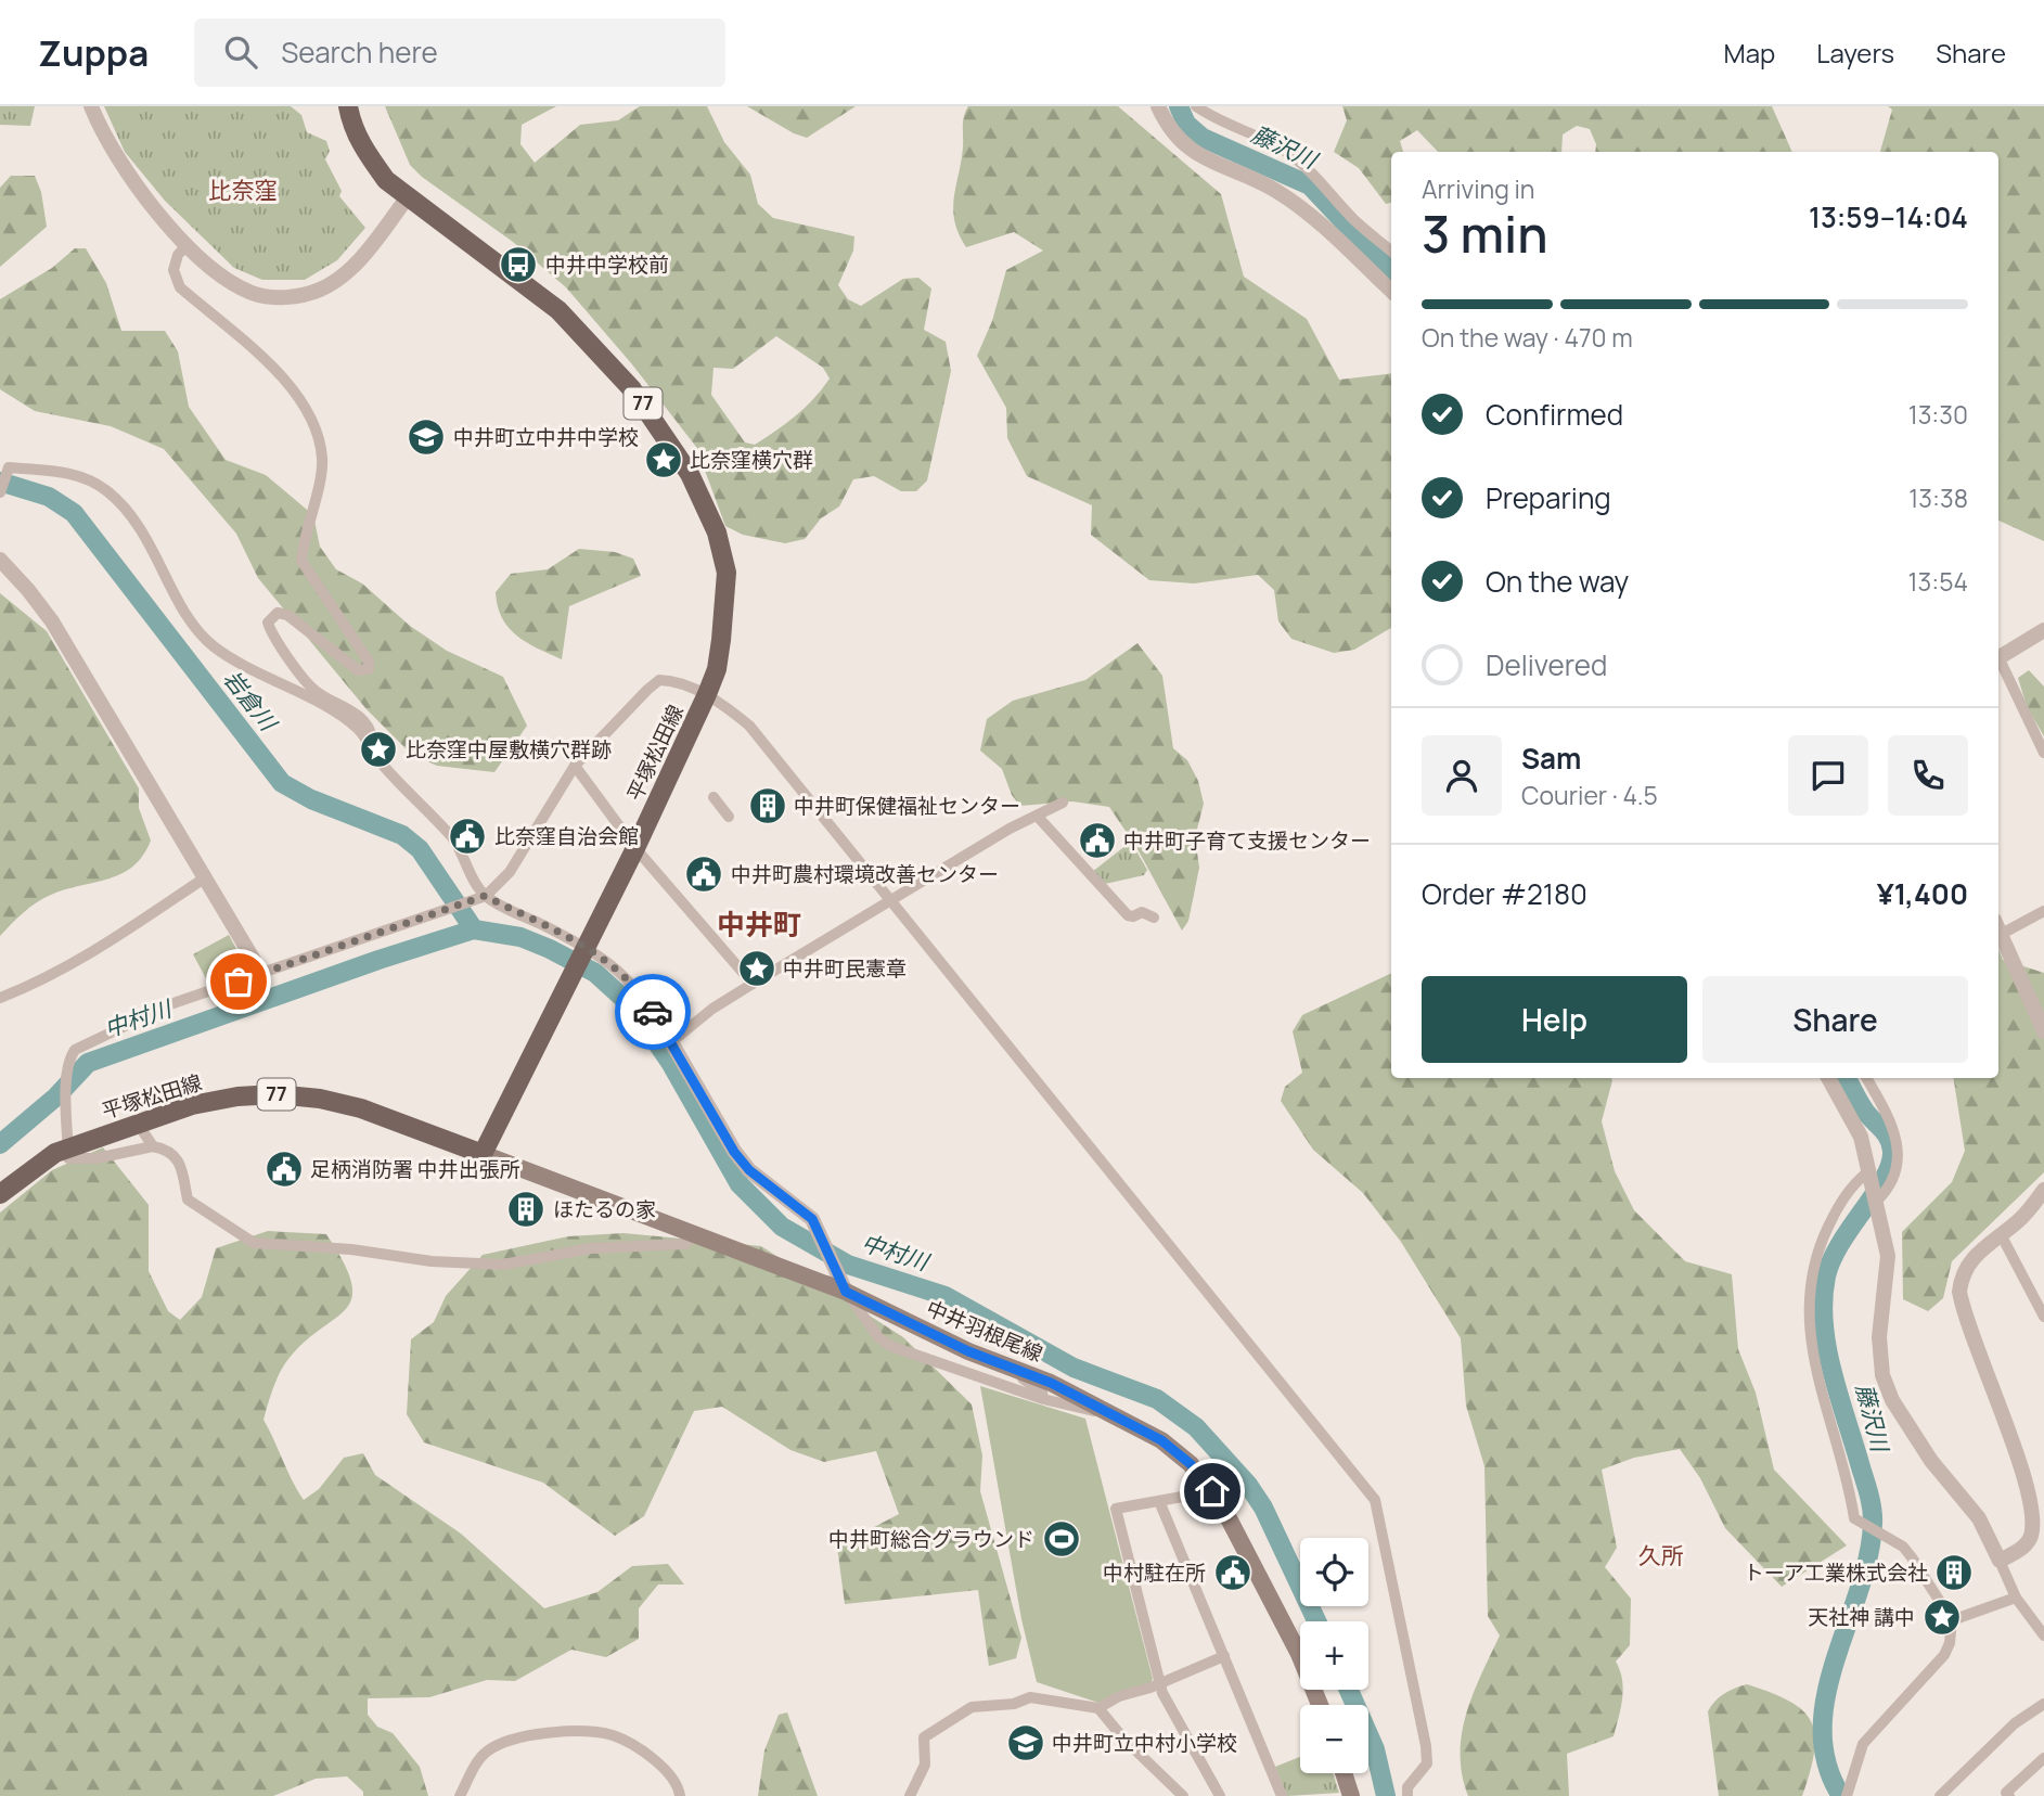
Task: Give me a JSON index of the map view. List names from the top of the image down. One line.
{"streets":{"main road":["77","平塚松田線","中井羽根尾線"]},"crossings":[["平塚松田線","中井羽根尾線"]],"districts":["比奈窪","中井町","久所"],"water":["藤沢川","岩倉川","中村川"],"places":{"bus stop":["中井中学校前"],"school or university":["中井町立中井中学校","中井町立中村小学校"],"place":["比奈窪横穴群","比奈窪中屋敷横穴群跡","中井町民憲章","天社神 講中"],"building":["中井町保健福祉センター","ほたるの家","トーア工業株式会社"],"public building":["比奈窪自治会館","中井町子育て支援センター","中井町農村環境改善センター","足柄消防署 中井出張所","中村駐在所"],"sports":["中井町総合グラウンド"]},"page":{"header":"Zuppa","search":"Search here","nav":["Map","Layers","Share"],"heading":["3 min","Arriving in","13:59–14:04"],"panel":["Sam","Courier · 4.5","Order #2180","¥1,400"],"bar":"On the way · 470 m","list":[["Confirmed","13:30"],["Preparing","13:38"],["On the way","13:54"],"Delivered"],"buttons":["Help","Share"],"map_buttons":["+","−"]}}
